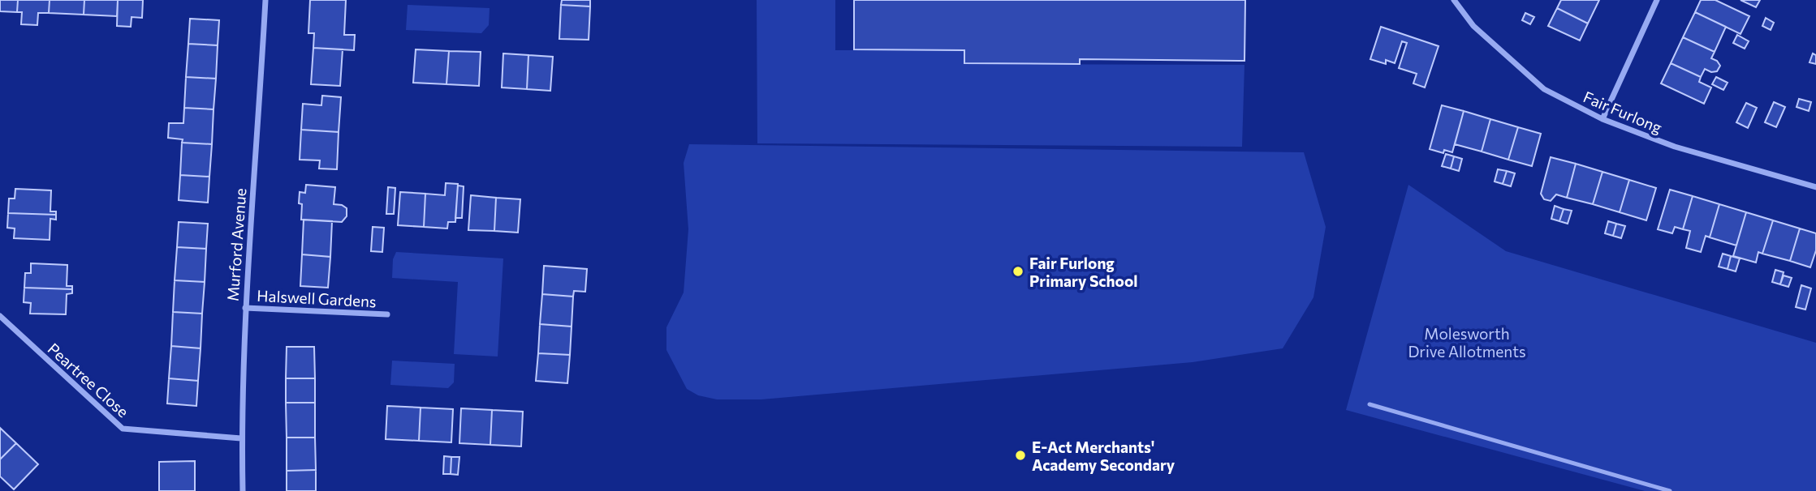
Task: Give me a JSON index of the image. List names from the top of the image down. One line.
{"streets":{"street":["Fair Furlong","Murford Avenue","Halswell Gardens","Peartree Close"]},"crossings":[["Murford Avenue","Halswell Gardens"],["Murford Avenue","Peartree Close"]],"parks":["Molesworth Drive Allotments"],"places":["Fair Furlong Primary School","E-Act Merchants' Academy Secondary"]}
